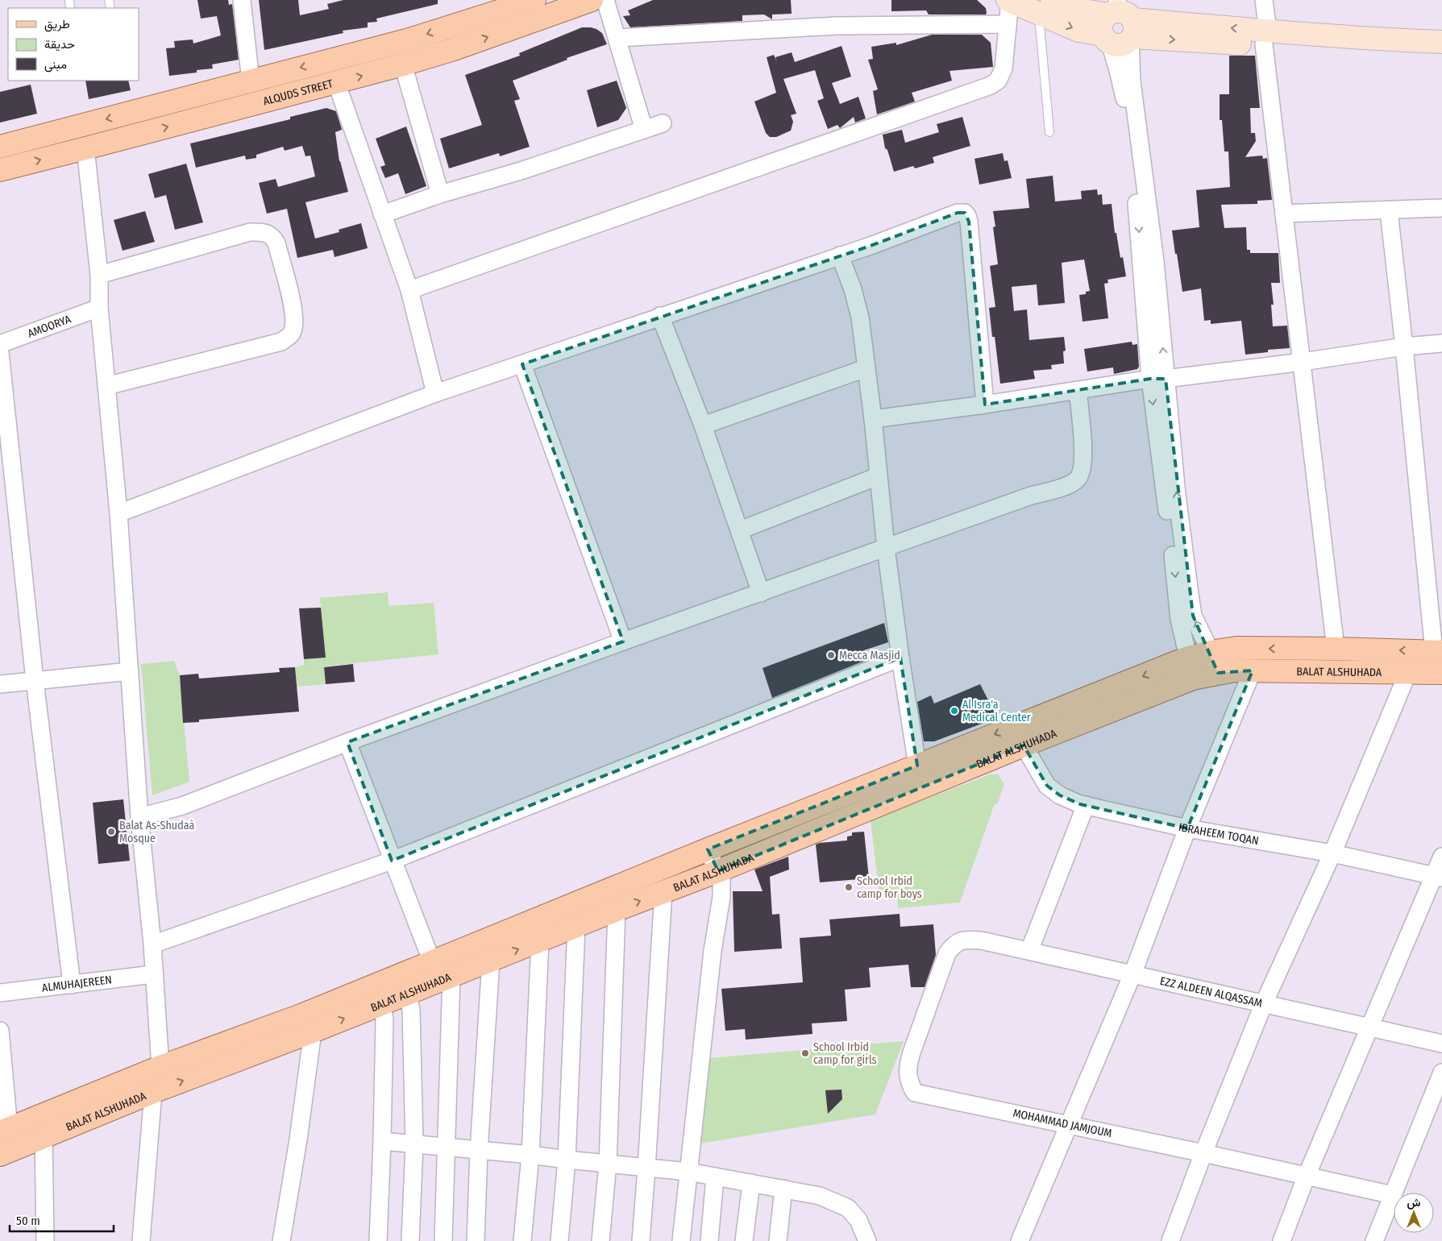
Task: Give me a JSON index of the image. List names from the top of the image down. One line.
{"streets":{"main road":["ALQUDS STREET","BALAT ALSHUHADA"],"street":["AMOORYA","IBRAHEEM TOQAN","ALMUHAJEREEN","EZZ ALDEEN ALQASSAM","MOHAMMAD JAMJOUM"]},"crossings":[["BALAT ALSHUHADA","IBRAHEEM TOQAN"],["EZZ ALDEEN ALQASSAM","MOHAMMAD JAMJOUM"]],"places":["Mecca Masjid","Al Isra'a Medical Center","Balat As-Shudaà Mosque","School Irbid camp for boys","School Irbid camp for girls"],"legend":["طريق","حديقة","مبنى"],"scale_bar":"50 m","north":"top"}
